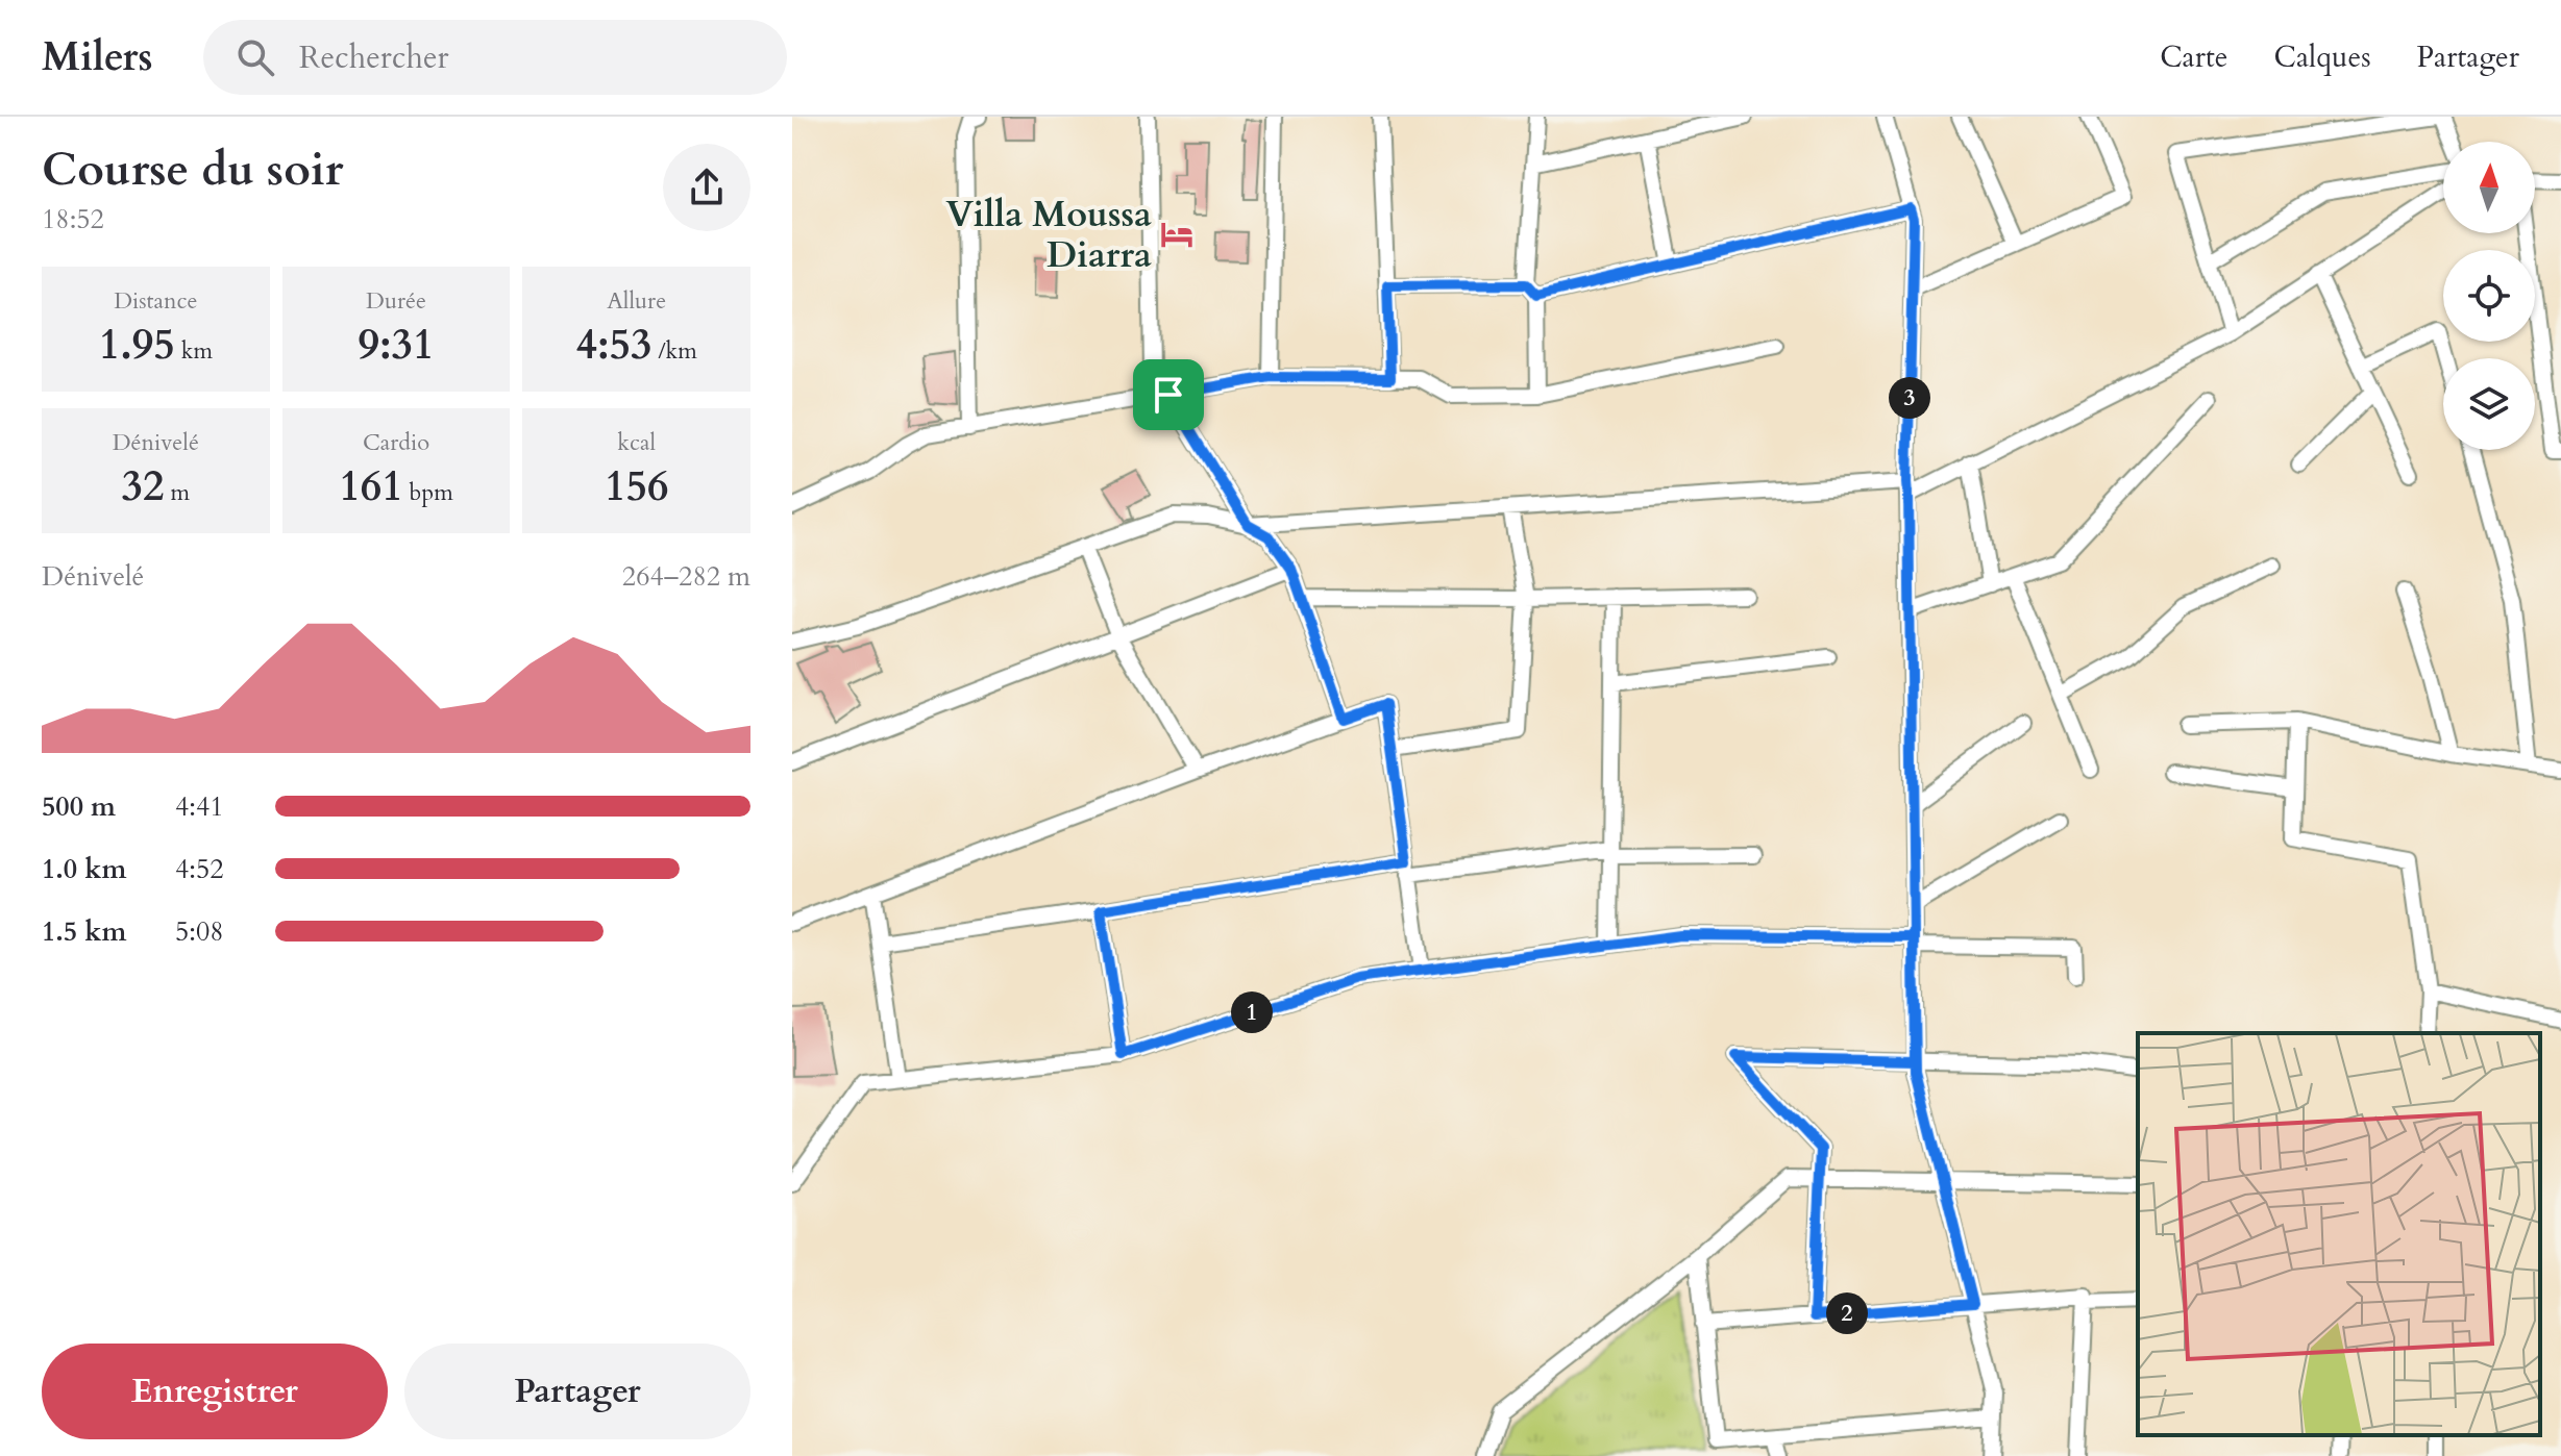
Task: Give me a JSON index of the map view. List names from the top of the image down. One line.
{"places":{"hotel":["Villa Moussa Diarra"]},"north":"top","page":{"header":"Milers","search":"Rechercher","nav":["Carte","Calques","Partager"],"heading":["Course du soir","18:52"],"stats":[["Distance","1.95 km"],["Durée","9:31"],["Allure","4:53 /km"],["Dénivelé","32 m"],["Cardio","161 bpm"],["kcal","156"]],"pins":["3","1","2"],"chart":["Dénivelé","264–282 m"],"list":[{"name":"500 m","note":"4:41"},{"name":"1.0 km","note":"4:52"},{"name":"1.5 km","note":"5:08"}],"buttons":["Enregistrer","Partager"]}}
